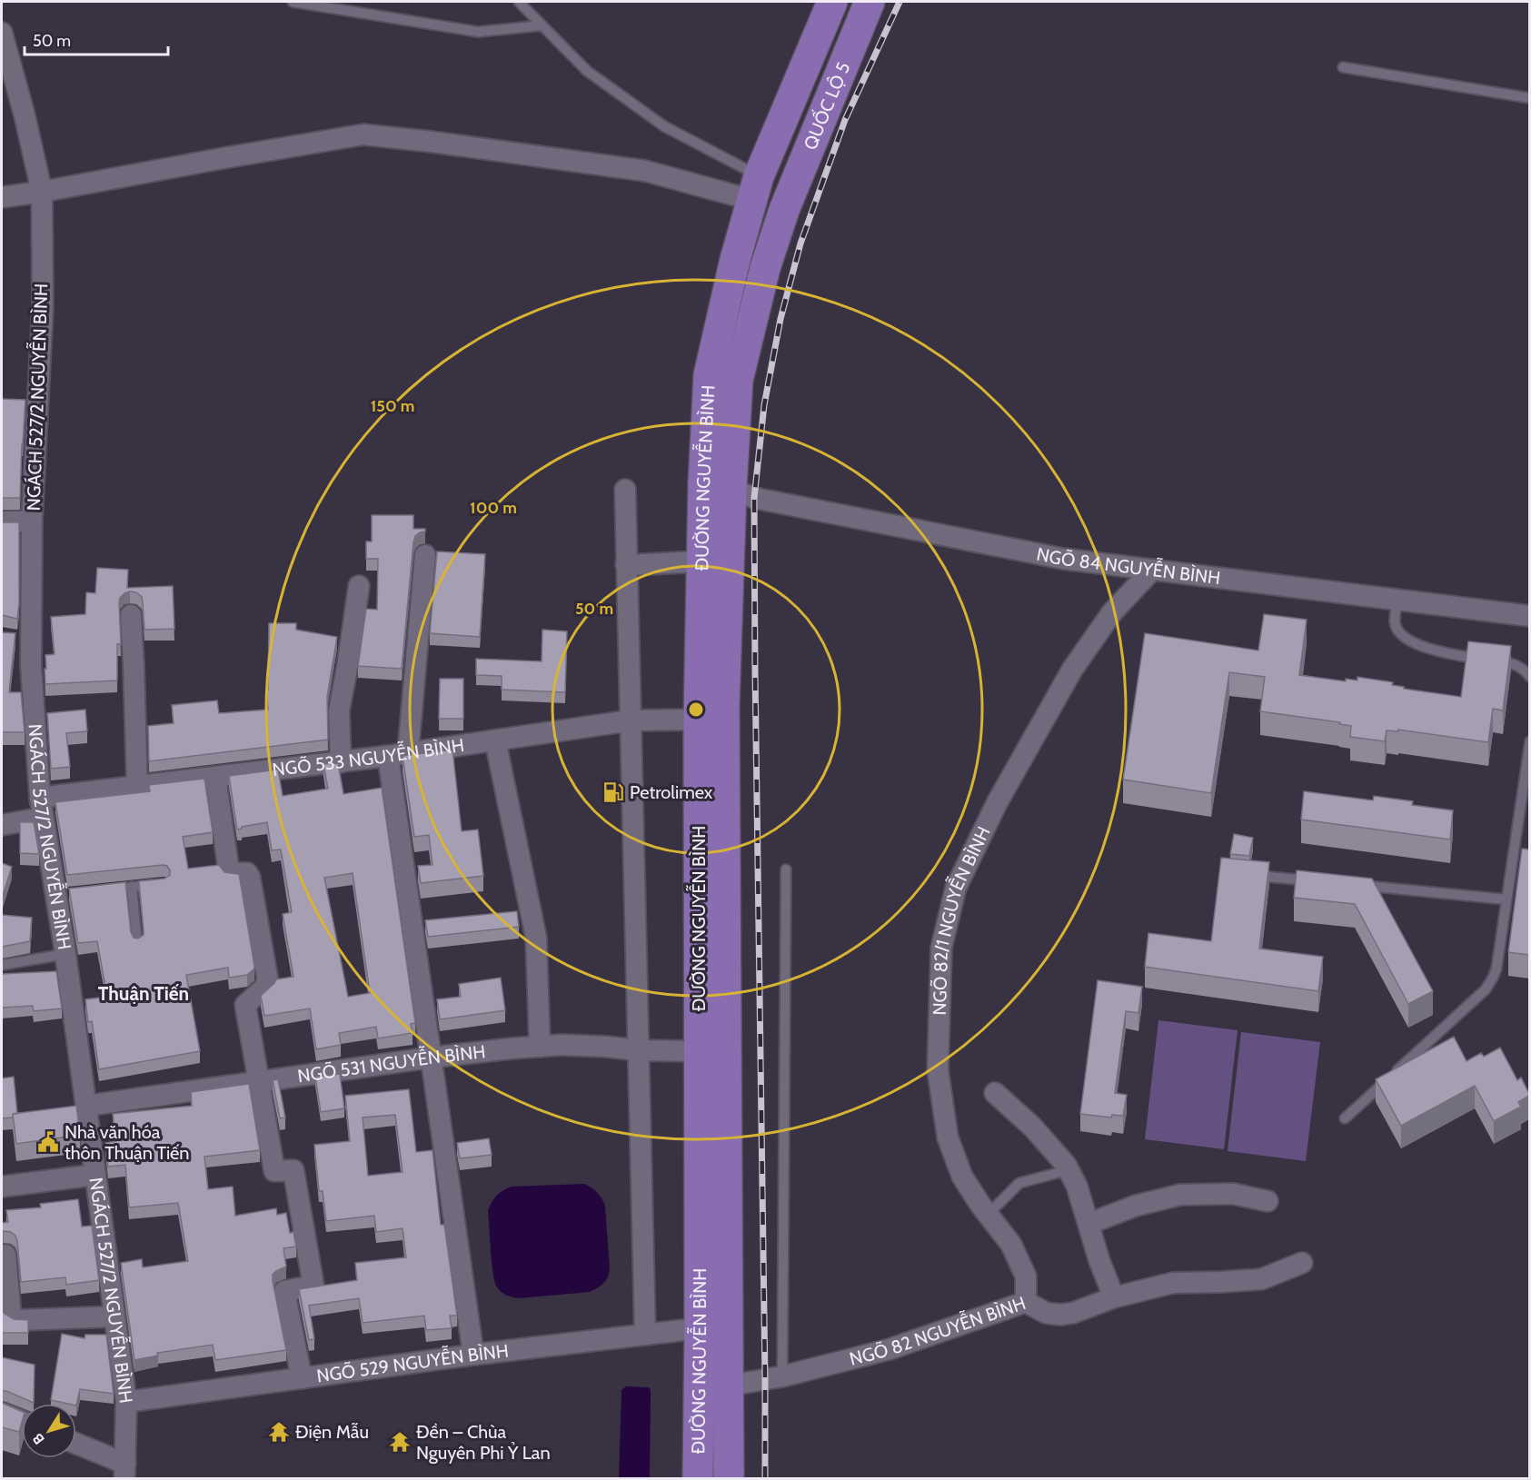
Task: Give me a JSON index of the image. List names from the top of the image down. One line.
{"streets":{"highway":["QUỐC LỘ 5","ĐƯỜNG NGUYỄN BÌNH"],"street":["NGÁCH 527/2 NGUYỄN BÌNH","NGÕ 84 NGUYỄN BÌNH","NGÕ 533 NGUYỄN BÌNH","NGÕ 82/1 NGUYỄN BÌNH","NGÕ 531 NGUYỄN BÌNH","NGÕ 82 NGUYỄN BÌNH","NGÕ 529 NGUYỄN BÌNH"]},"crossings":[["QUỐC LỘ 5","ĐƯỜNG NGUYỄN BÌNH"],["NGÁCH 527/2 NGUYỄN BÌNH","NGÕ 533 NGUYỄN BÌNH"],["NGÁCH 527/2 NGUYỄN BÌNH","NGÕ 531 NGUYỄN BÌNH"],["NGÁCH 527/2 NGUYỄN BÌNH","NGÕ 529 NGUYỄN BÌNH"],["ĐƯỜNG NGUYỄN BÌNH","NGÕ 84 NGUYỄN BÌNH"],["ĐƯỜNG NGUYỄN BÌNH","NGÕ 533 NGUYỄN BÌNH"],["ĐƯỜNG NGUYỄN BÌNH","NGÕ 531 NGUYỄN BÌNH"],["ĐƯỜNG NGUYỄN BÌNH","NGÕ 82 NGUYỄN BÌNH"],["ĐƯỜNG NGUYỄN BÌNH","NGÕ 529 NGUYỄN BÌNH"],["NGÕ 84 NGUYỄN BÌNH","NGÕ 82/1 NGUYỄN BÌNH"],["NGÕ 82/1 NGUYỄN BÌNH","NGÕ 82 NGUYỄN BÌNH"]],"districts":["Thuận Tiến"],"places":{"fuel station":["Petrolimex"],"public building":["Nhà văn hóa thôn Thuận Tiến"],"temple":["Điện Mẫu","Đền – Chùa Nguyên Phi Ỷ Lan"]},"scale_bar":"50 m","north":"bottom left","rings":["150 m","100 m","50 m"]}
